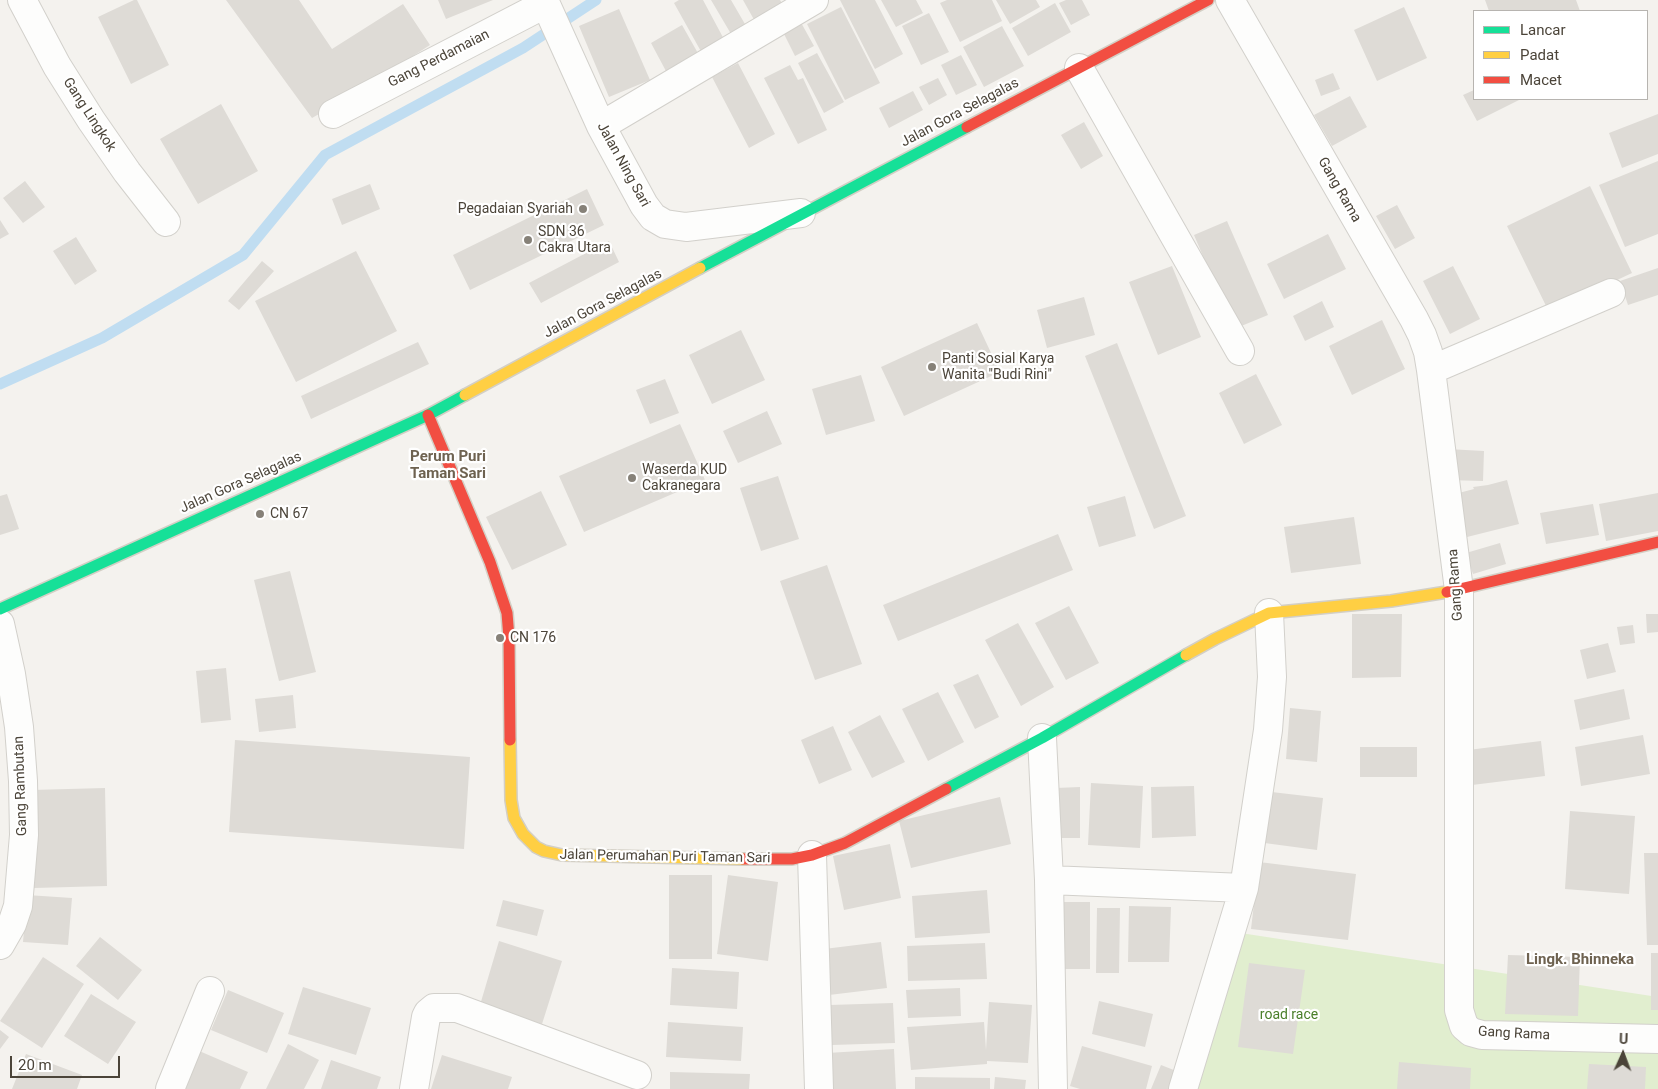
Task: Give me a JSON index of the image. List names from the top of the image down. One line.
{"streets":{"street":["Gang Perdamaian","Jalan Gora Selagalas","Gang Lingkok","Jalan Ning Sari","Gang Rama","Gang Rambutan","Jalan Perumahan Puri Taman Sari"]},"crossings":[["Gang Perdamaian","Jalan Ning Sari"],["Jalan Gora Selagalas","Jalan Ning Sari"],["Jalan Gora Selagalas","Jalan Perumahan Puri Taman Sari"]],"districts":["Perum Puri Taman Sari","Lingk. Bhinneka"],"parks":["road race"],"places":["Pegadaian Syariah","SDN 36 Cakra Utara","Panti Sosial Karya Wanita \"Budi Rini\"","Waserda KUD Cakranegara","CN 67","CN 176"],"legend":["Lancar","Padat","Macet"],"scale_bar":"20 m","north":"top"}
